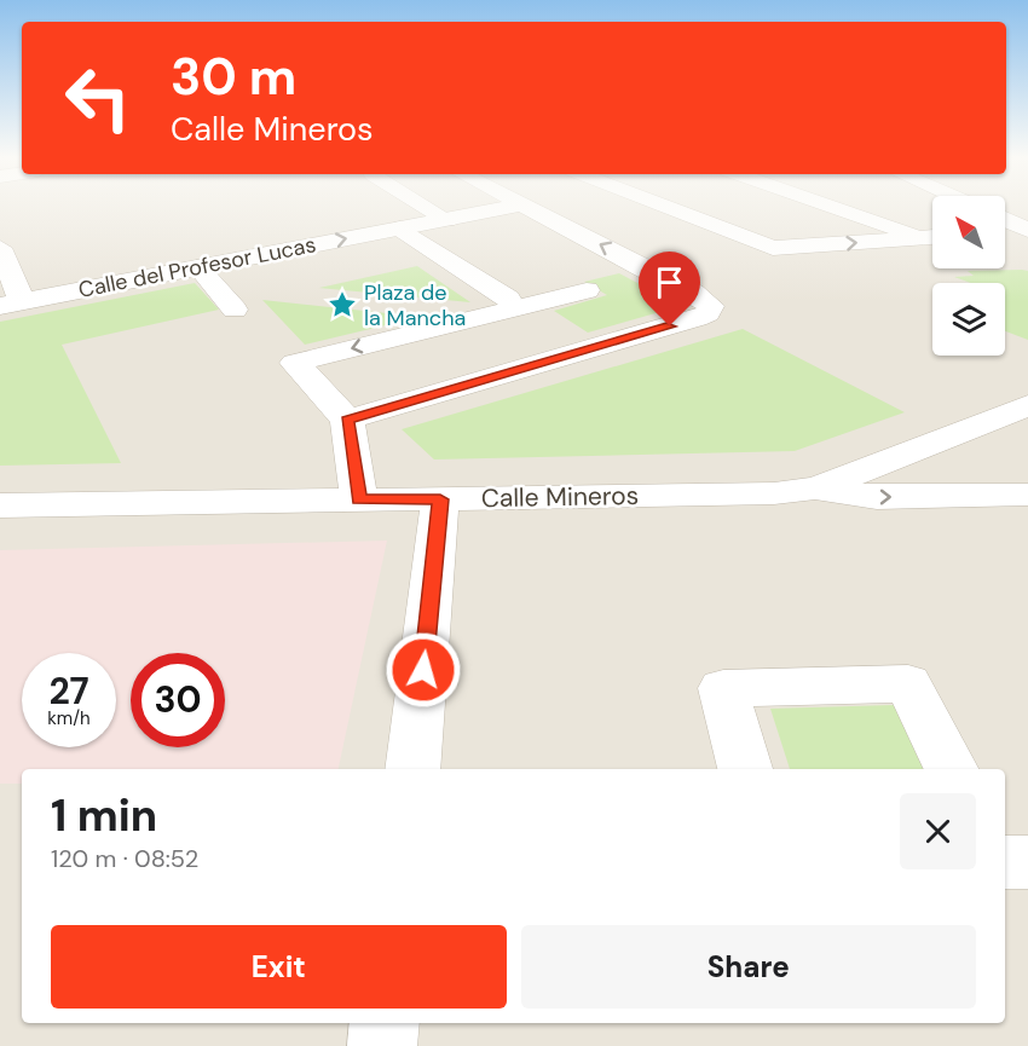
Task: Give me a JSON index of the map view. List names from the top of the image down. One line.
{"streets":{"street":["Calle del Profesor Lucas","Calle Mineros"]},"places":{"place":["Plaza de la Mancha"]},"north":"top left","page":{"turn":["30 m","Calle Mineros"],"speed":"27 km/h","limit":"30","heading":["1 min","120 m · 08:52"],"buttons":["Exit","Share"]}}
